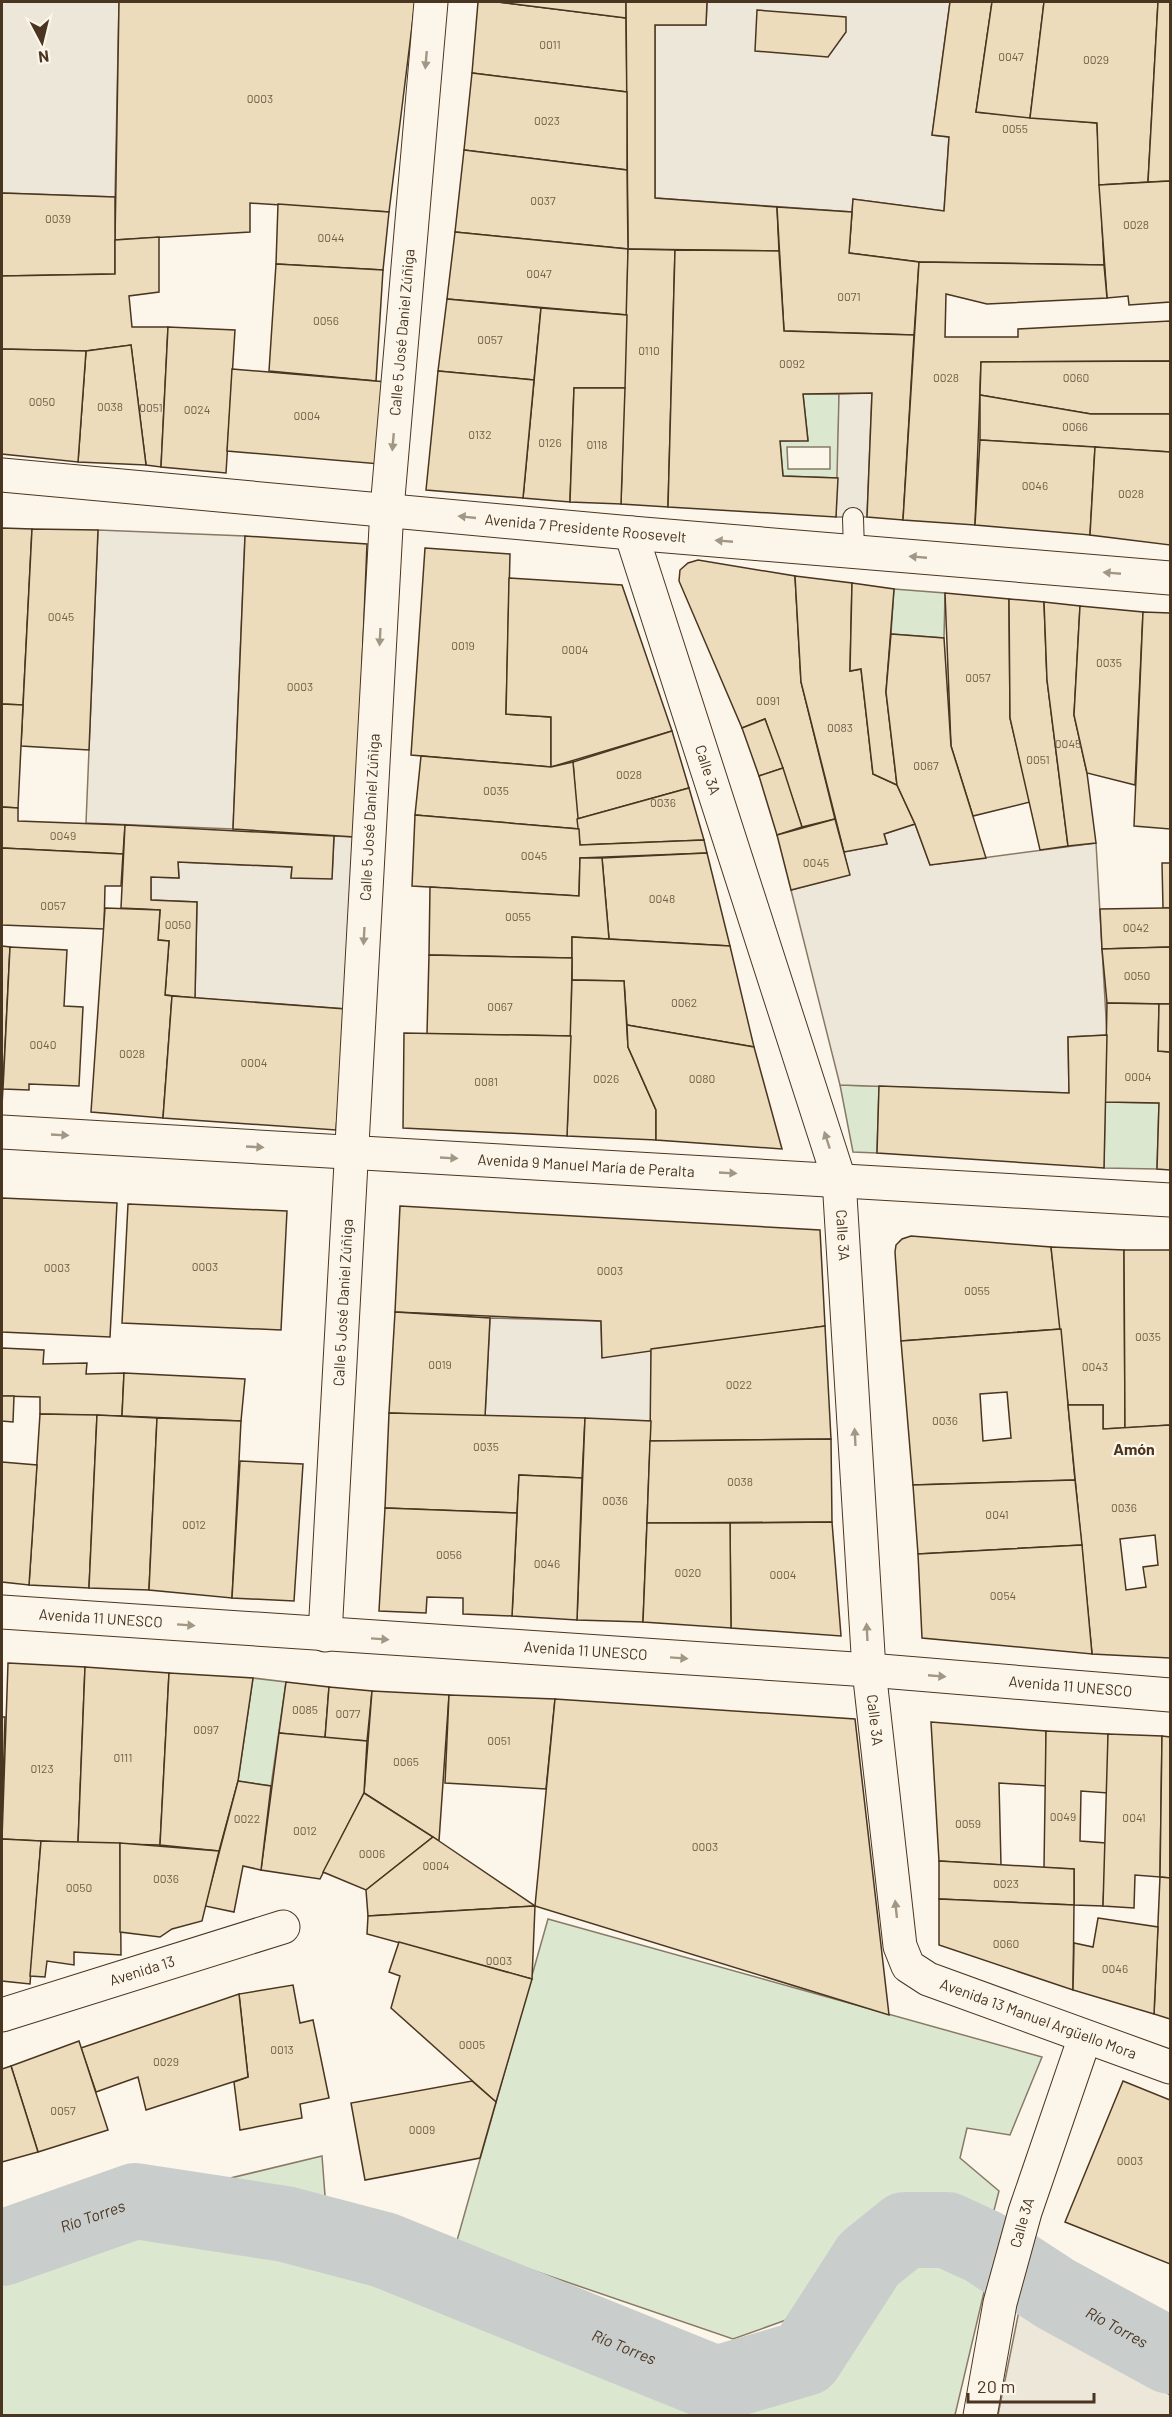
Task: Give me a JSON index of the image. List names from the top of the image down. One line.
{"streets":{"street":["Calle 5 José Daniel Zúñiga","Avenida 7 Presidente Roosevelt","Calle 3A","Avenida 9 Manuel María de Peralta","Avenida 11 UNESCO","Avenida 13","Avenida 13 Manuel Argüello Mora"]},"crossings":[["Calle 5 José Daniel Zúñiga","Avenida 7 Presidente Roosevelt"],["Calle 5 José Daniel Zúñiga","Avenida 9 Manuel María de Peralta"],["Calle 5 José Daniel Zúñiga","Avenida 11 UNESCO"],["Avenida 7 Presidente Roosevelt","Calle 3A"],["Calle 3A","Avenida 9 Manuel María de Peralta"],["Calle 3A","Avenida 11 UNESCO"],["Calle 3A","Avenida 13 Manuel Argüello Mora"]],"one_way":["Calle 5 José Daniel Zúñiga","Avenida 7 Presidente Roosevelt","Calle 3A","Avenida 9 Manuel María de Peralta","Avenida 11 UNESCO"],"districts":["Amón"],"water":["Río Torres"],"house_numbers":["0011","0047","0029","0003","0023","0055","0037","0039","0028","0044","0047","0071","0056","0057","0110","0092","0028","0060","0050","0038","0051","0024","0004","0066","0132","0126","0118","0046","0028","0045","0019","0004","0035","0057","0003","0091","0083","0045","0051","0067","0028","0035","0036","0049","0045","0045","0048","0057","0055","0050","0042","0050","0062","0067","0040","0028","0004","0004","0026","0080","0081","0003","0003","0003","0055","0035","0019","0043","0022","0036","0035","0038","0036","0036","0041","0012","0056","0046","0020","0004","0054","0085","0077","0097","0051","0111","0065","0123","0049","0041","0022","0059","0012","0003","0006","0004","0036","0023","0050","0060","0003","0046","0005","0013","0029","0057","0009","0003"],"scale_bar":"20 m","north":"bottom"}
